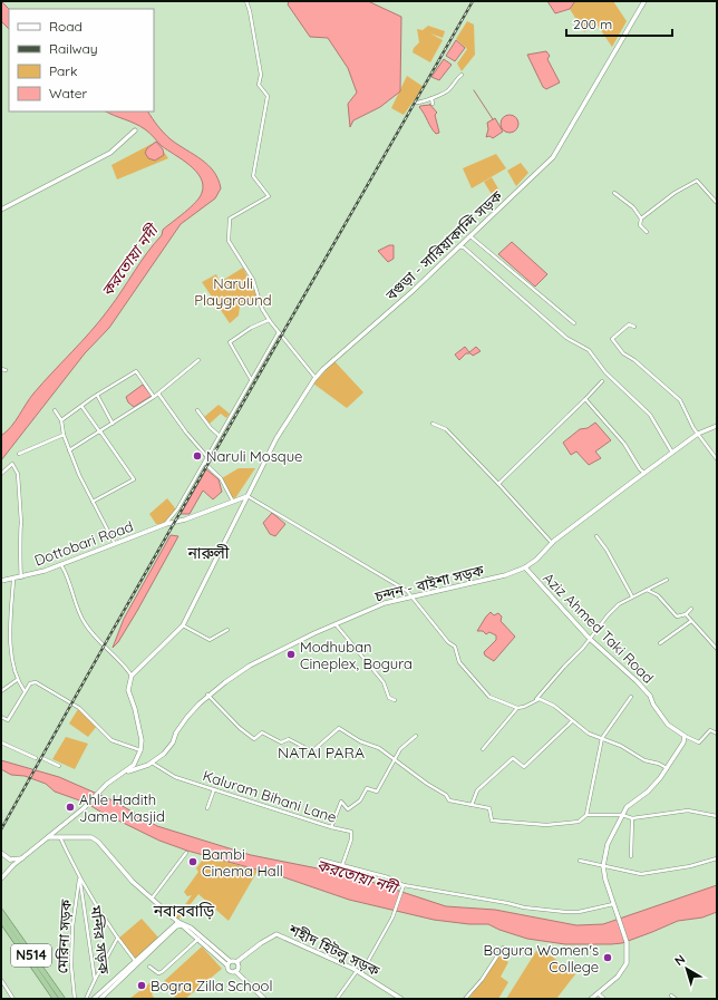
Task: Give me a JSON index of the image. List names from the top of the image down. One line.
{"streets":{"highway":["N514"],"main road":["বগুড়া - সারিয়াকান্দি সড়ক","Dottobari Road","চন্দন - বাইশা সড়ক","Aziz Ahmed Taki Road","শহীদ হিটলু সড়ক"],"street":["Kaluram Bihani Lane","মেরিনা সড়ক","মন্দির সড়ক"]},"crossings":[["বগুড়া - সারিয়াকান্দি সড়ক","Dottobari Road"],["চন্দন - বাইশা সড়ক","Aziz Ahmed Taki Road"],["চন্দন - বাইশা সড়ক","Kaluram Bihani Lane"]],"districts":["নারুলী","NATAI PARA","নবাববাড়ি"],"water":["করতোয়া নদী"],"parks":["Naruli Playground"],"places":["Naruli Mosque","Modhuban Cineplex, Bogura","Ahle Hadith Jame Masjid","Bambi Cinema Hall","Bogura Women's College","Bogra Zilla School"],"legend":["Road","Railway","Park","Water"],"scale_bar":"200 m","north":"top left"}
